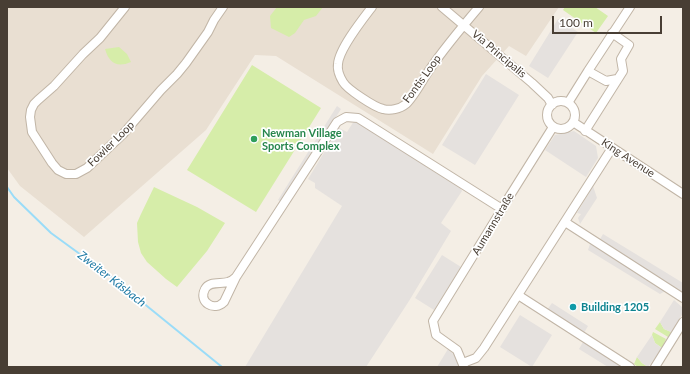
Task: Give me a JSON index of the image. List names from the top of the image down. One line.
{"streets":{"street":["Via Principalis","Fontis Loop","Fowler Loop","King Avenue","Aumannstraße"]},"crossings":[["Via Principalis","Fontis Loop"],["Via Principalis","King Avenue"],["Via Principalis","Aumannstraße"],["King Avenue","Aumannstraße"]],"water":["Zweiter Käsbach"],"places":["Newman Village Sports Complex","Building 1205"],"scale_bar":"100 m"}
